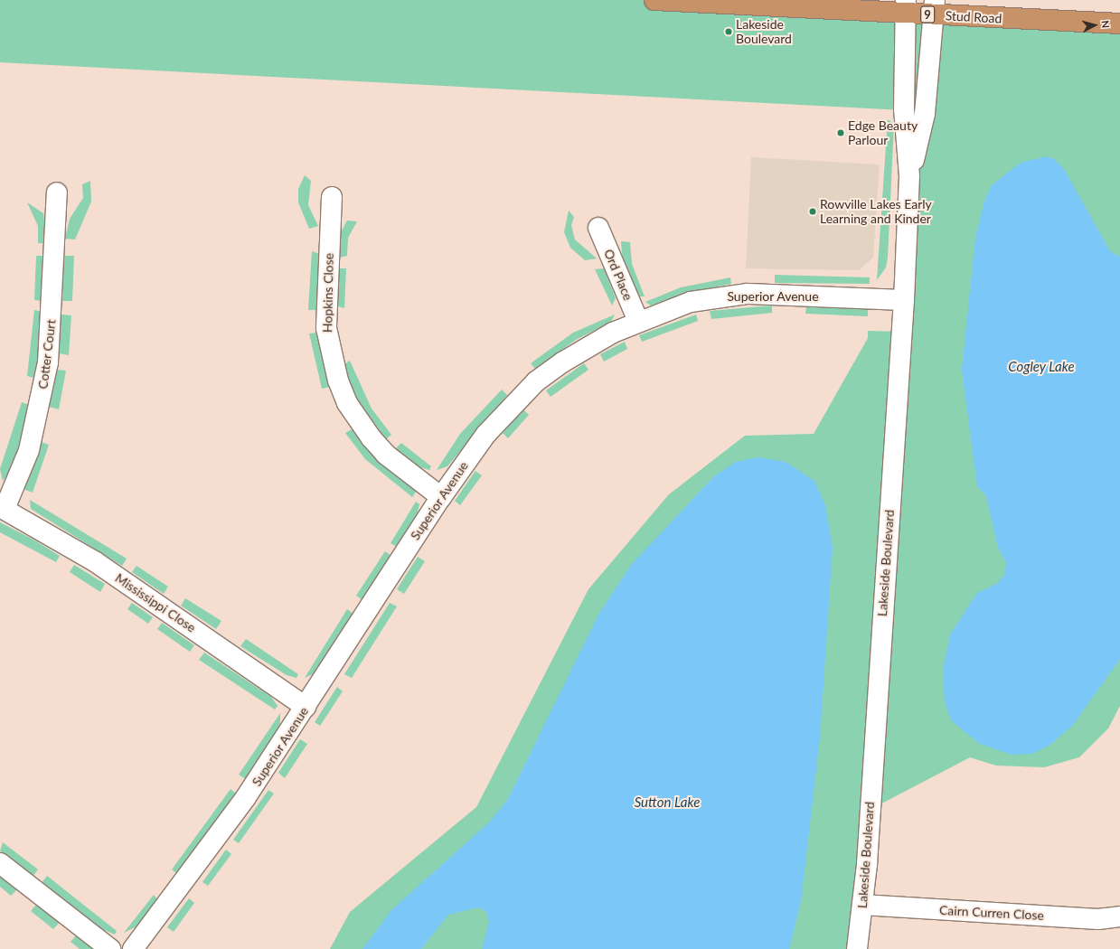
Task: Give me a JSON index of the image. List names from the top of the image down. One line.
{"streets":{"highway":["9","Stud Road"],"street":["Ord Place","Hopkins Close","Superior Avenue","Cotter Court","Lakeside Boulevard","Mississippi Close","Cairn Curren Close"]},"crossings":[["Stud Road","Lakeside Boulevard"],["Ord Place","Superior Avenue"],["Hopkins Close","Superior Avenue"],["Superior Avenue","Lakeside Boulevard"],["Superior Avenue","Mississippi Close"],["Cotter Court","Mississippi Close"],["Lakeside Boulevard","Cairn Curren Close"]],"water":["Cogley Lake","Sutton Lake"],"places":["Lakeside Boulevard","Edge Beauty Parlour","Rowville Lakes Early Learning and Kinder"],"north":"right"}
